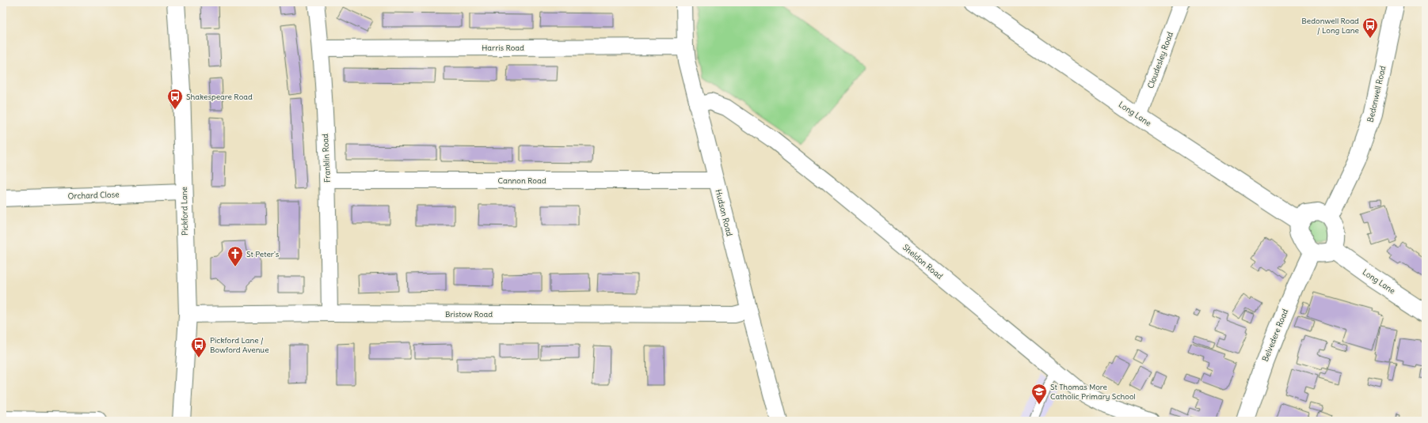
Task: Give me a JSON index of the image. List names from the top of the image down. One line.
{"streets":{"street":["Harris Road","Cloudesley Road","Bedonwell Road","Long Lane","Franklin Road","Cannon Road","Orchard Close","Pickford Lane","Hudson Road","Sheldon Road","Bristow Road","Belvedere Road"]},"crossings":[["Harris Road","Franklin Road"],["Harris Road","Hudson Road"],["Cloudesley Road","Long Lane"],["Bedonwell Road","Long Lane"],["Bedonwell Road","Belvedere Road"],["Long Lane","Belvedere Road"],["Franklin Road","Cannon Road"],["Franklin Road","Bristow Road"],["Cannon Road","Hudson Road"],["Orchard Close","Pickford Lane"],["Pickford Lane","Bristow Road"],["Hudson Road","Sheldon Road"],["Hudson Road","Bristow Road"]],"places":{"bus stop":["Bedonwell Road / Long Lane","Shakespeare Road","Pickford Lane / Bowford Avenue"],"church":["St Peter's"],"school or university":["St Thomas More Catholic Primary School"]}}
